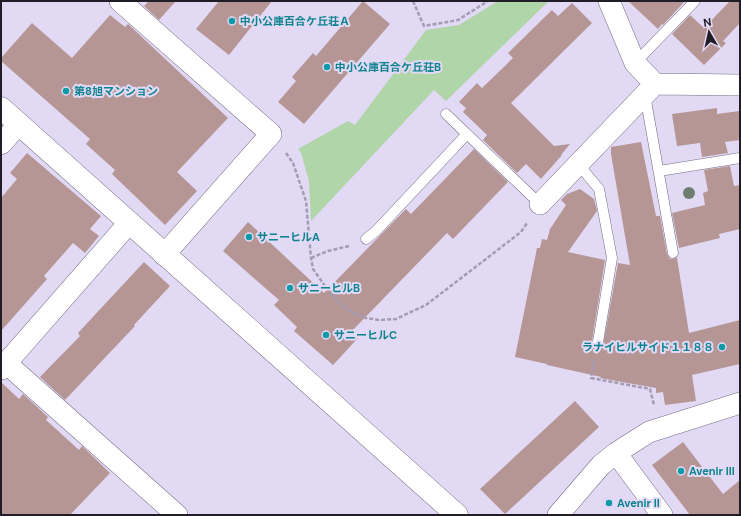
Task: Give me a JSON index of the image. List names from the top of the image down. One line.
{"places":["中小公庫百合ケ丘荘Ａ","中小公庫百合ケ丘荘B","第8旭マンション","サニーヒルA","サニーヒルB","サニーヒルC","ラナイヒルサイド１１８８","Avenir III","Avenir II"],"north":"top"}
